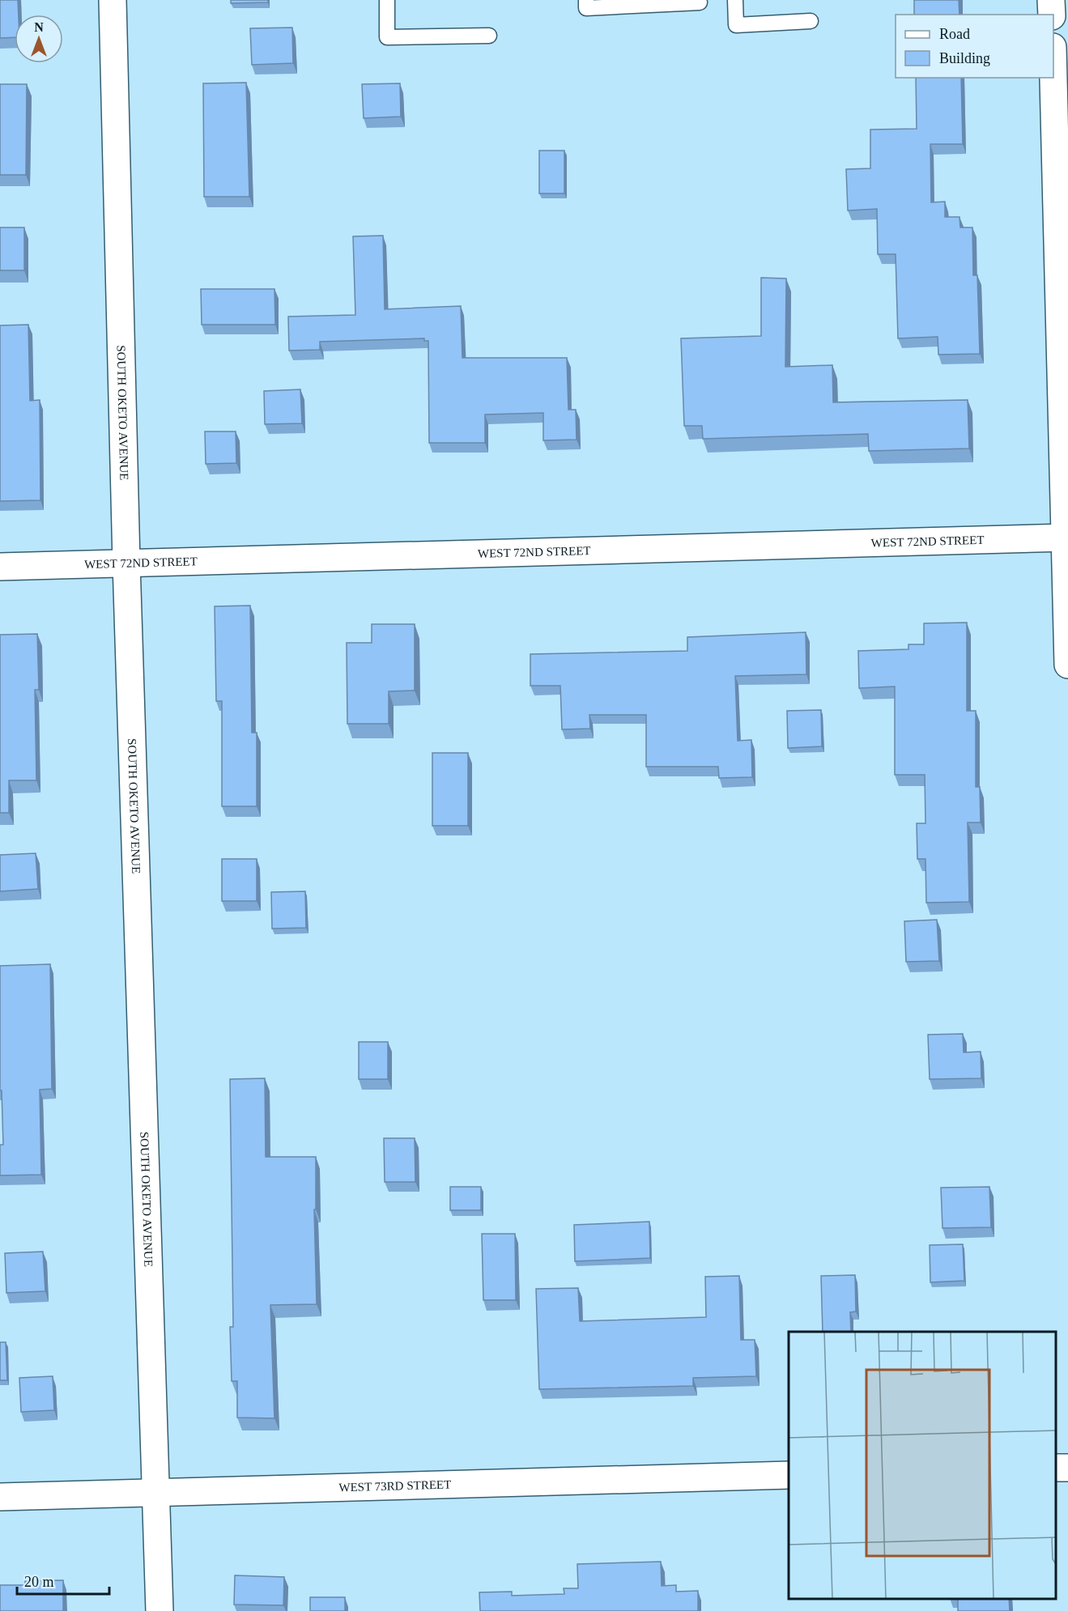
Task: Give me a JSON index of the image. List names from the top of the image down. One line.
{"streets":{"street":["SOUTH OKETO AVENUE","WEST 72ND STREET","WEST 73RD STREET"]},"crossings":[["SOUTH OKETO AVENUE","WEST 72ND STREET"],["SOUTH OKETO AVENUE","WEST 73RD STREET"]],"legend":["Road","Building"],"scale_bar":"20 m","north":"top"}
